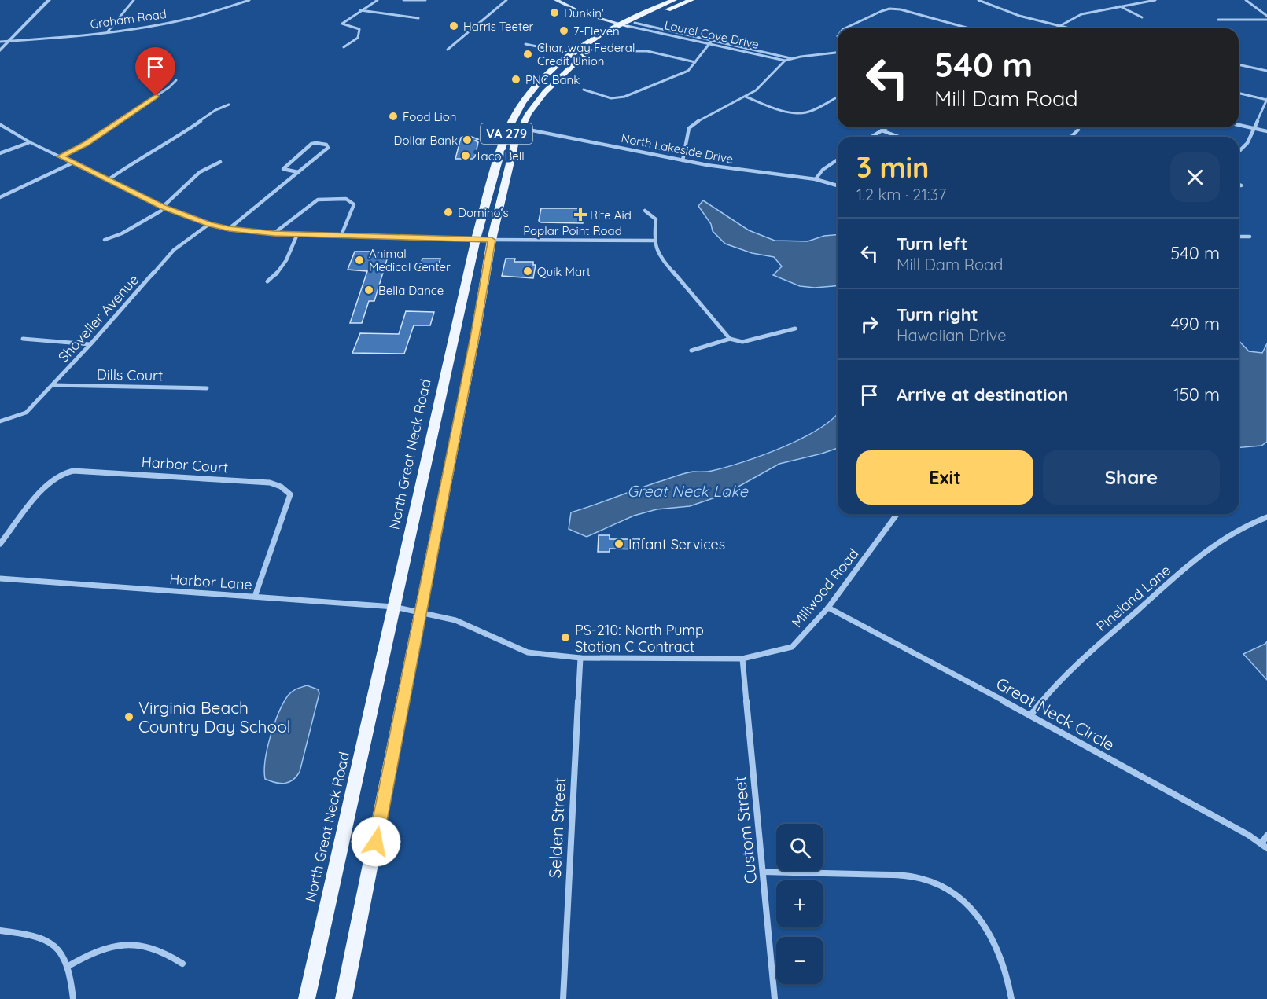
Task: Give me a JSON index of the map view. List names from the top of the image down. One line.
{"streets":{"main road":["VA 279","North Great Neck Road"],"street":["Graham Road","Laurel Cove Drive","North Lakeside Drive","Poplar Point Road","Shoveller Avenue","Dills Court","Harbor Court","Harbor Lane","Millwood Road","Pineland Lane","Great Neck Circle","Selden Street","Custom Street"]},"crossings":[["Laurel Cove Drive","North Great Neck Road"],["North Lakeside Drive","North Great Neck Road"],["Poplar Point Road","North Great Neck Road"],["Shoveller Avenue","Dills Court"],["North Great Neck Road","Harbor Lane"],["North Great Neck Road","Millwood Road"],["Harbor Court","Harbor Lane"],["Harbor Lane","Millwood Road"],["Millwood Road","Great Neck Circle"],["Millwood Road","Selden Street"],["Millwood Road","Custom Street"],["Pineland Lane","Great Neck Circle"]],"water":["Great Neck Lake"],"places":{"other":["Dunkin'","Harris Teeter","7-Eleven","Chartway Federal Credit Union","PNC Bank","Food Lion","Dollar Bank","Taco Bell","Domino's","Animal Medical Center","Quik Mart","Bella Dance","Infant Services","PS-210: North Pump Station C Contract","Virginia Beach Country Day School"],"health":["Rite Aid"]},"page":{"turn":["540 m","Mill Dam Road"],"heading":["3 min","1.2 km · 21:37"],"list":[{"name":"Turn left","note":"Mill Dam Road","value":"540 m"},{"name":"Turn right","note":"Hawaiian Drive","value":"490 m"},{"name":"Arrive at destination","value":"150 m"}],"buttons":["Exit","Share"],"map_buttons":["+","−"]}}
